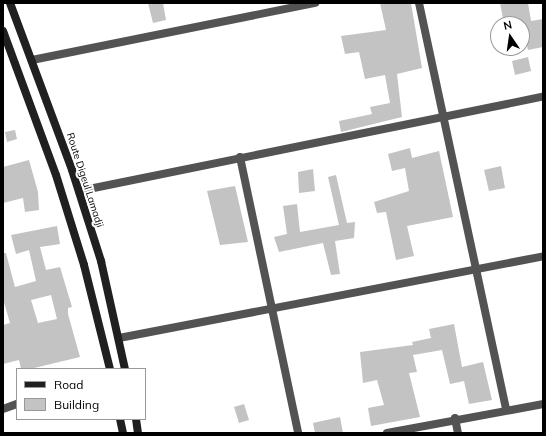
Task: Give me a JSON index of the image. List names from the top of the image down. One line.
{"streets":{"main road":["Route Digeul Lamadji"]},"legend":["Road","Building"],"north":"top"}
